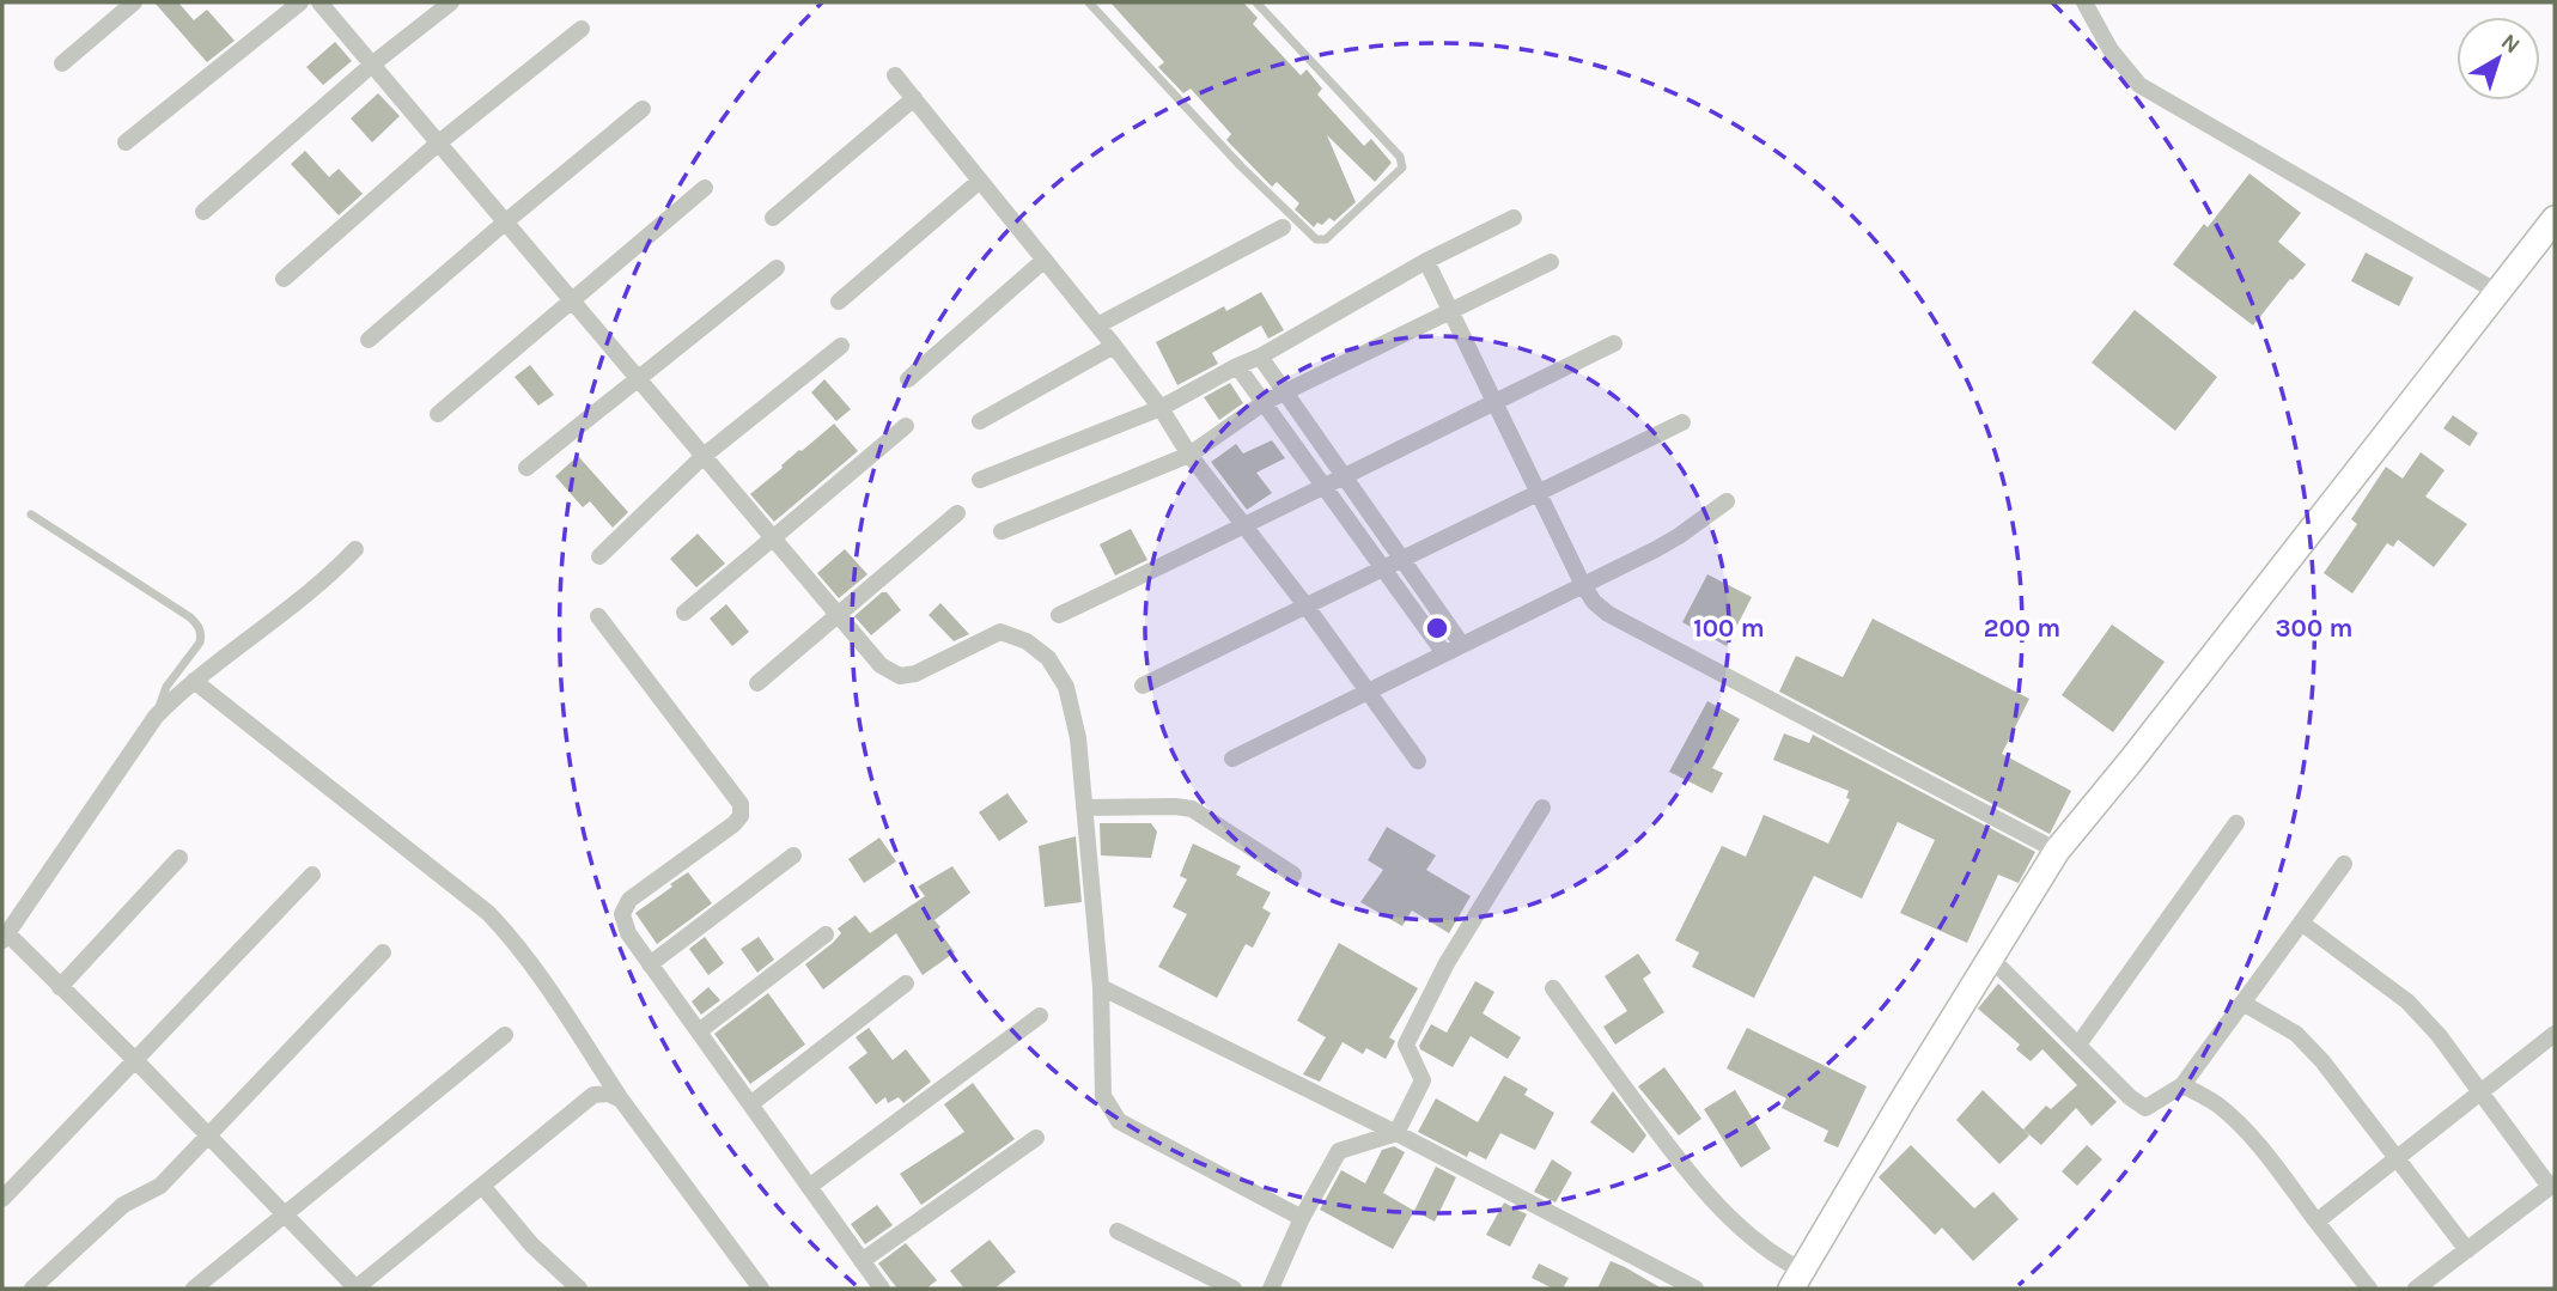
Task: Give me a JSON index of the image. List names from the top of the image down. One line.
{"north":"top right","rings":["100 m","200 m","300 m"]}
